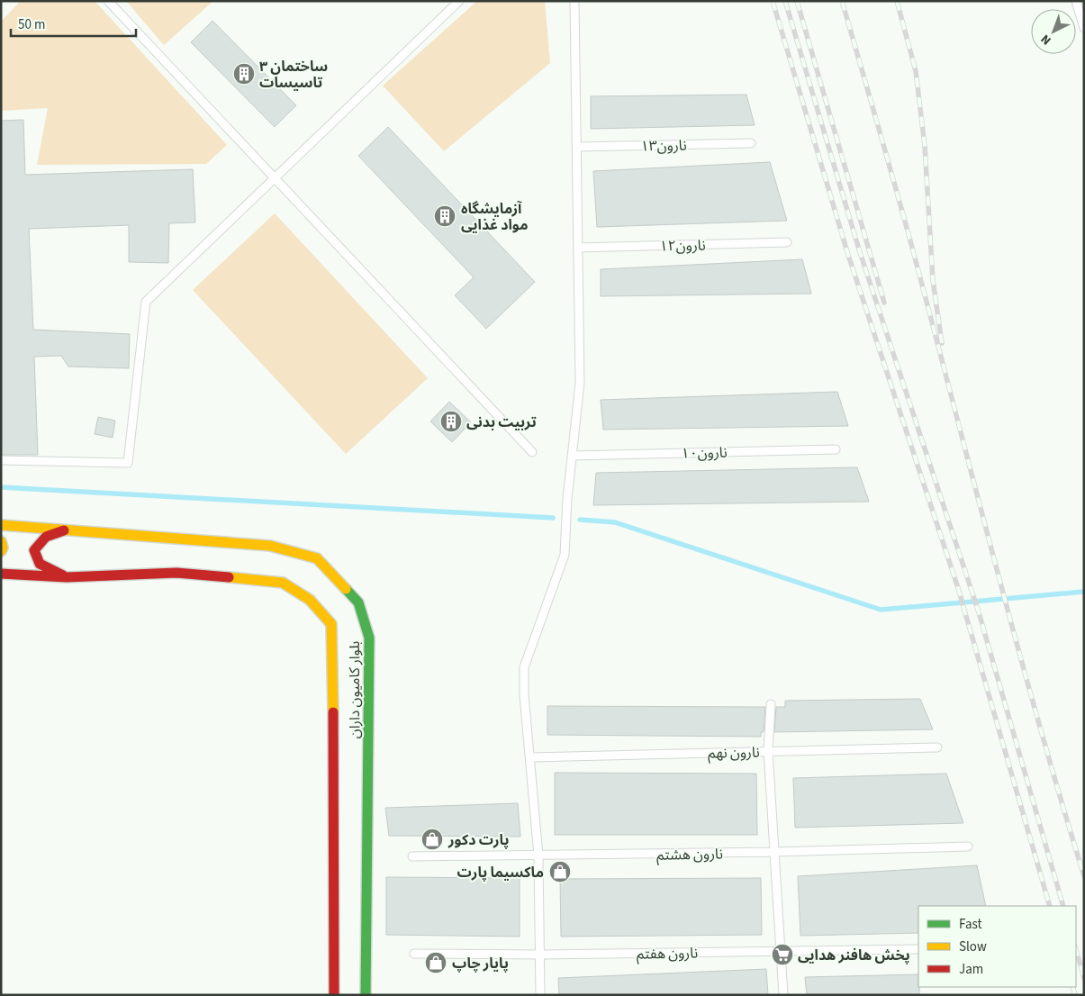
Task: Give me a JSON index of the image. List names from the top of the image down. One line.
{"streets":{"main road":["بلوار کامیون داران"],"lane":["نارون۱۳","نارون۱۲","نارون۱۰","نارون نهم","نارون هشتم","نارون هفتم"]},"places":{"building":["۳ ساختمان تاسیسات","آزمایشگاه مواد غذایی","تربیت بدنی"],"shop":["پارت دکور","ماکسیما پارت","پایار چاپ"],"supermarket":["پخش هافنر هدایی"]},"legend":["Fast","Slow","Jam"],"scale_bar":"50 m","north":"bottom left"}
